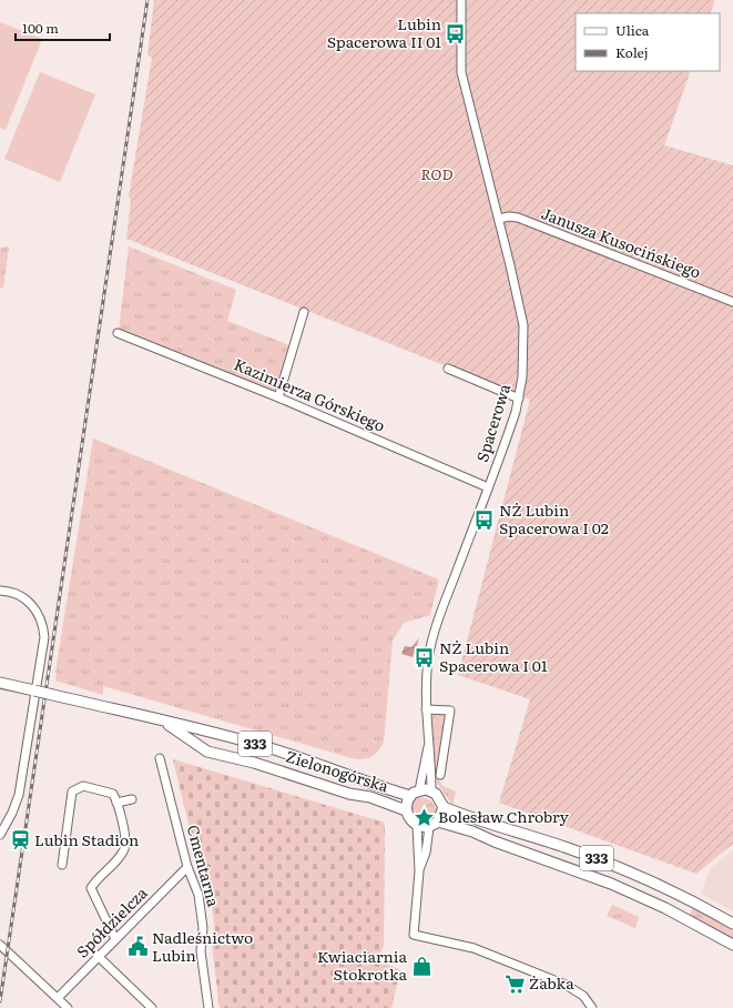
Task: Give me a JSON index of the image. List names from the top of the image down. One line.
{"streets":{"main road":["333","Zielonogórska"],"street":["Janusza Kusocińskiego","Kazimierza Górskiego","Spacerowa","Cmentarna","Spółdzielcza"]},"crossings":[["Janusza Kusocińskiego","Spacerowa"],["Kazimierza Górskiego","Spacerowa"],["Spacerowa","333"],["Spacerowa","Zielonogórska"],["333","Zielonogórska"],["Cmentarna","Spółdzielcza"]],"parks":["ROD"],"places":{"bus stop":["Lubin Spacerowa II 01","NŻ Lubin Spacerowa I 02","NŻ Lubin Spacerowa I 01"],"place":["Bolesław Chrobry"],"station":["Lubin Stadion"],"public building":["Nadleśnictwo Lubin"],"shop":["Kwiaciarnia Stokrotka"],"supermarket":["Żabka"]},"legend":["Ulica","Kolej"],"scale_bar":"100 m"}
